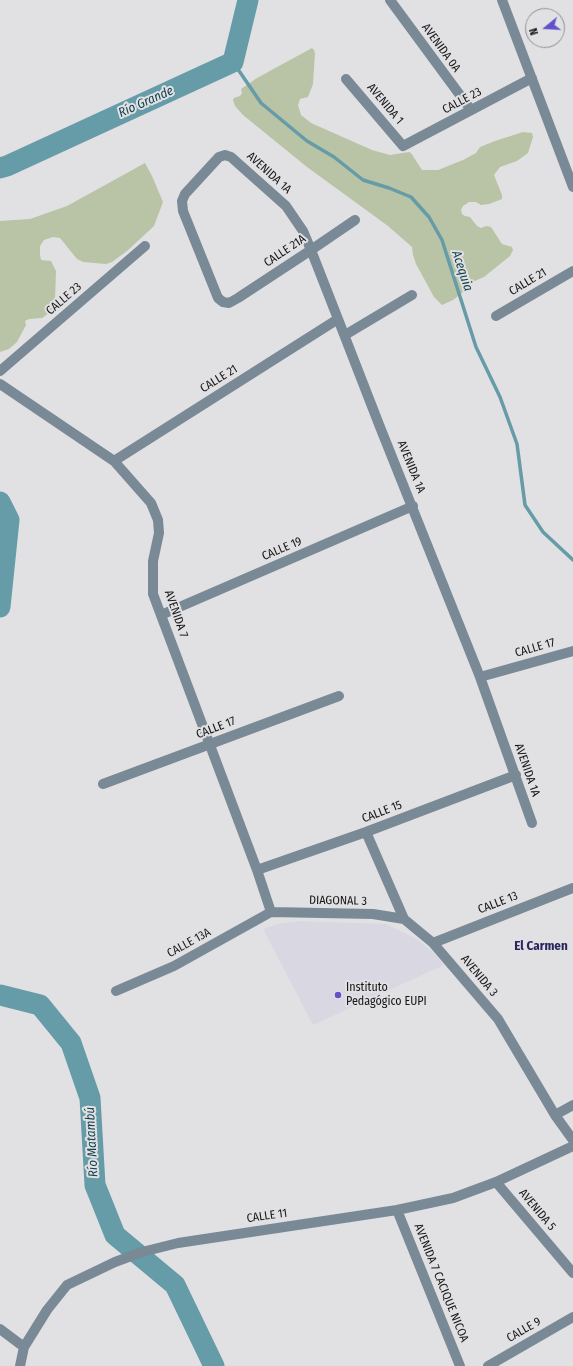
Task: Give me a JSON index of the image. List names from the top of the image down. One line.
{"streets":{"street":["AVENIDA 0A","CALLE 23","AVENIDA 1","AVENIDA 1A","CALLE 21A","CALLE 21","CALLE 19","AVENIDA 7","CALLE 17","CALLE 15","DIAGONAL 3","CALLE 13","CALLE 13A","AVENIDA 3","AVENIDA 5","CALLE 11","AVENIDA 7 CACIQUE NICOA","CALLE 9"]},"crossings":[["AVENIDA 0A","CALLE 23"],["CALLE 23","AVENIDA 1"],["AVENIDA 1A","CALLE 21A"],["AVENIDA 1A","CALLE 21"],["AVENIDA 1A","CALLE 19"],["AVENIDA 1A","CALLE 17"],["AVENIDA 1A","CALLE 15"],["CALLE 21","AVENIDA 7"],["CALLE 19","AVENIDA 7"],["AVENIDA 7","CALLE 17"],["AVENIDA 7","CALLE 15"],["AVENIDA 7","DIAGONAL 3"],["AVENIDA 7","CALLE 13A"],["CALLE 15","AVENIDA 3"],["DIAGONAL 3","CALLE 13A"],["DIAGONAL 3","AVENIDA 3"],["CALLE 13","AVENIDA 3"],["AVENIDA 5","CALLE 11"],["CALLE 11","AVENIDA 7 CACIQUE NICOA"]],"districts":["El Carmen"],"water":["Río Grande","Acequia","Río Matambú"],"places":["Instituto Pedagógico EUPI"],"north":"left"}
